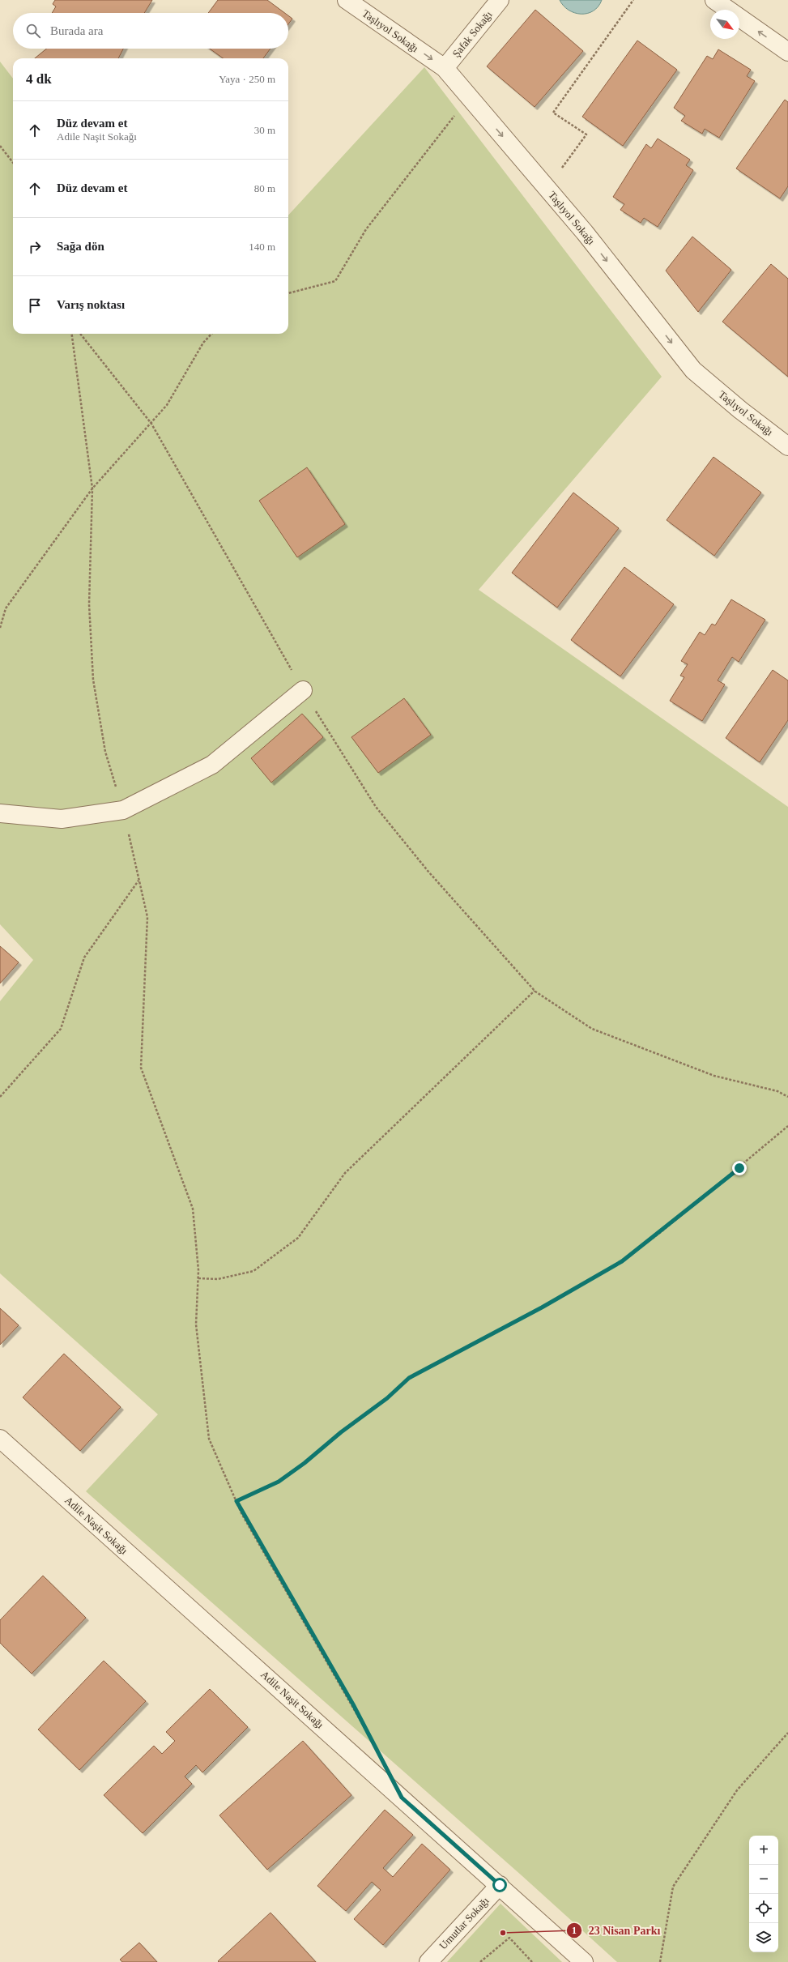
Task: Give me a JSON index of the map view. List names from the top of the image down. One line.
{"streets":{"street":["Taşlıyol Sokağı","Şafak Sokağı","Adile Naşit Sokağı","Umutlar Sokağı"]},"crossings":[["Taşlıyol Sokağı","Şafak Sokağı"],["Adile Naşit Sokağı","Umutlar Sokağı"]],"one_way":["Taşlıyol Sokağı"],"places":["23 Nisan Parkı"],"north":"bottom right","page":{"search":"Burada ara","heading":["4 dk","Yaya · 250 m"],"list":[["Düz devam et","Adile Naşit Sokağı","30 m"],["Düz devam et","80 m"],["Sağa dön","140 m"],"Varış noktası"],"map_buttons":["+","−"]}}
